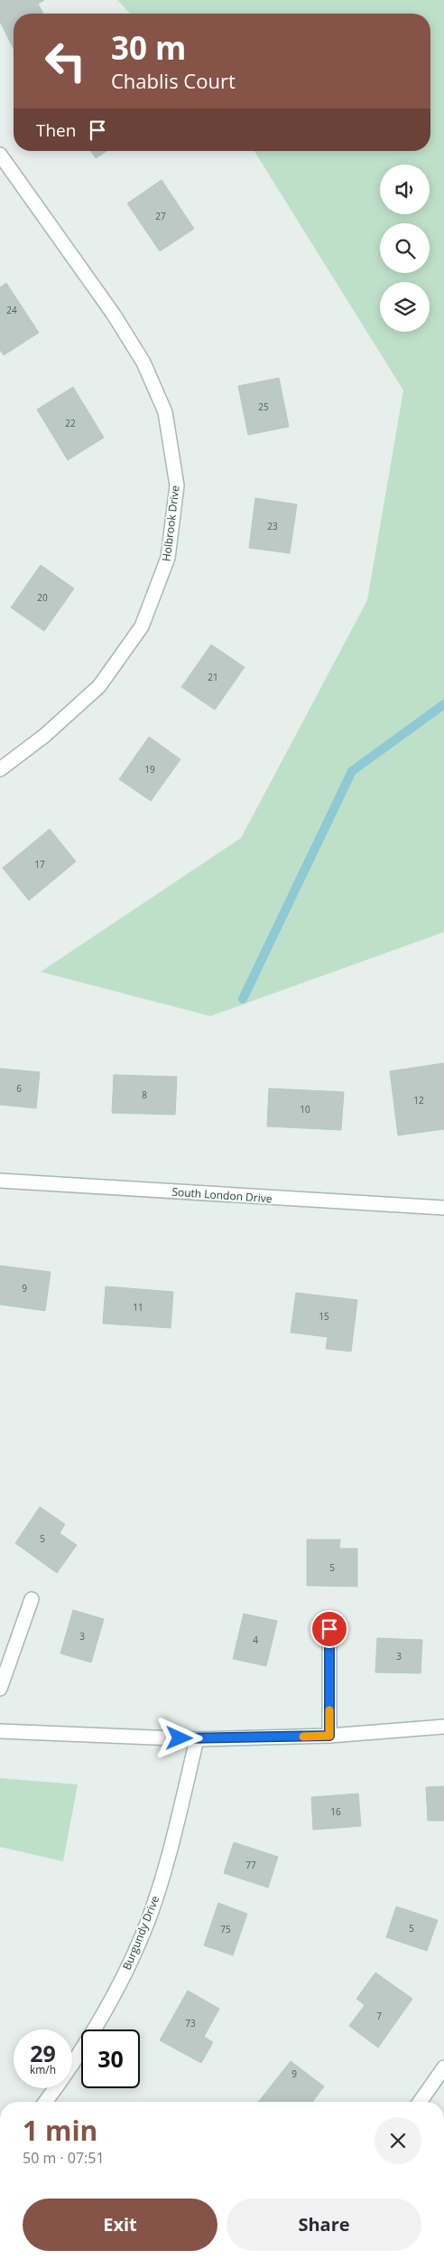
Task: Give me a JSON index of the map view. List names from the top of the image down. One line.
{"streets":{"street":["Holbrook Drive","South London Drive","Burgundy Drive"]},"house_numbers":["27","24","25","22","23","20","21","19","17","6","8","12","10","9","11","15","5","5","3","4","3","16","77","5","75","7","73","9"],"page":{"turn":["30 m","Chablis Court"],"then":"Then","speed":"29 km/h","limit":"30","heading":["1 min","50 m · 07:51"],"buttons":["Exit","Share"]}}
